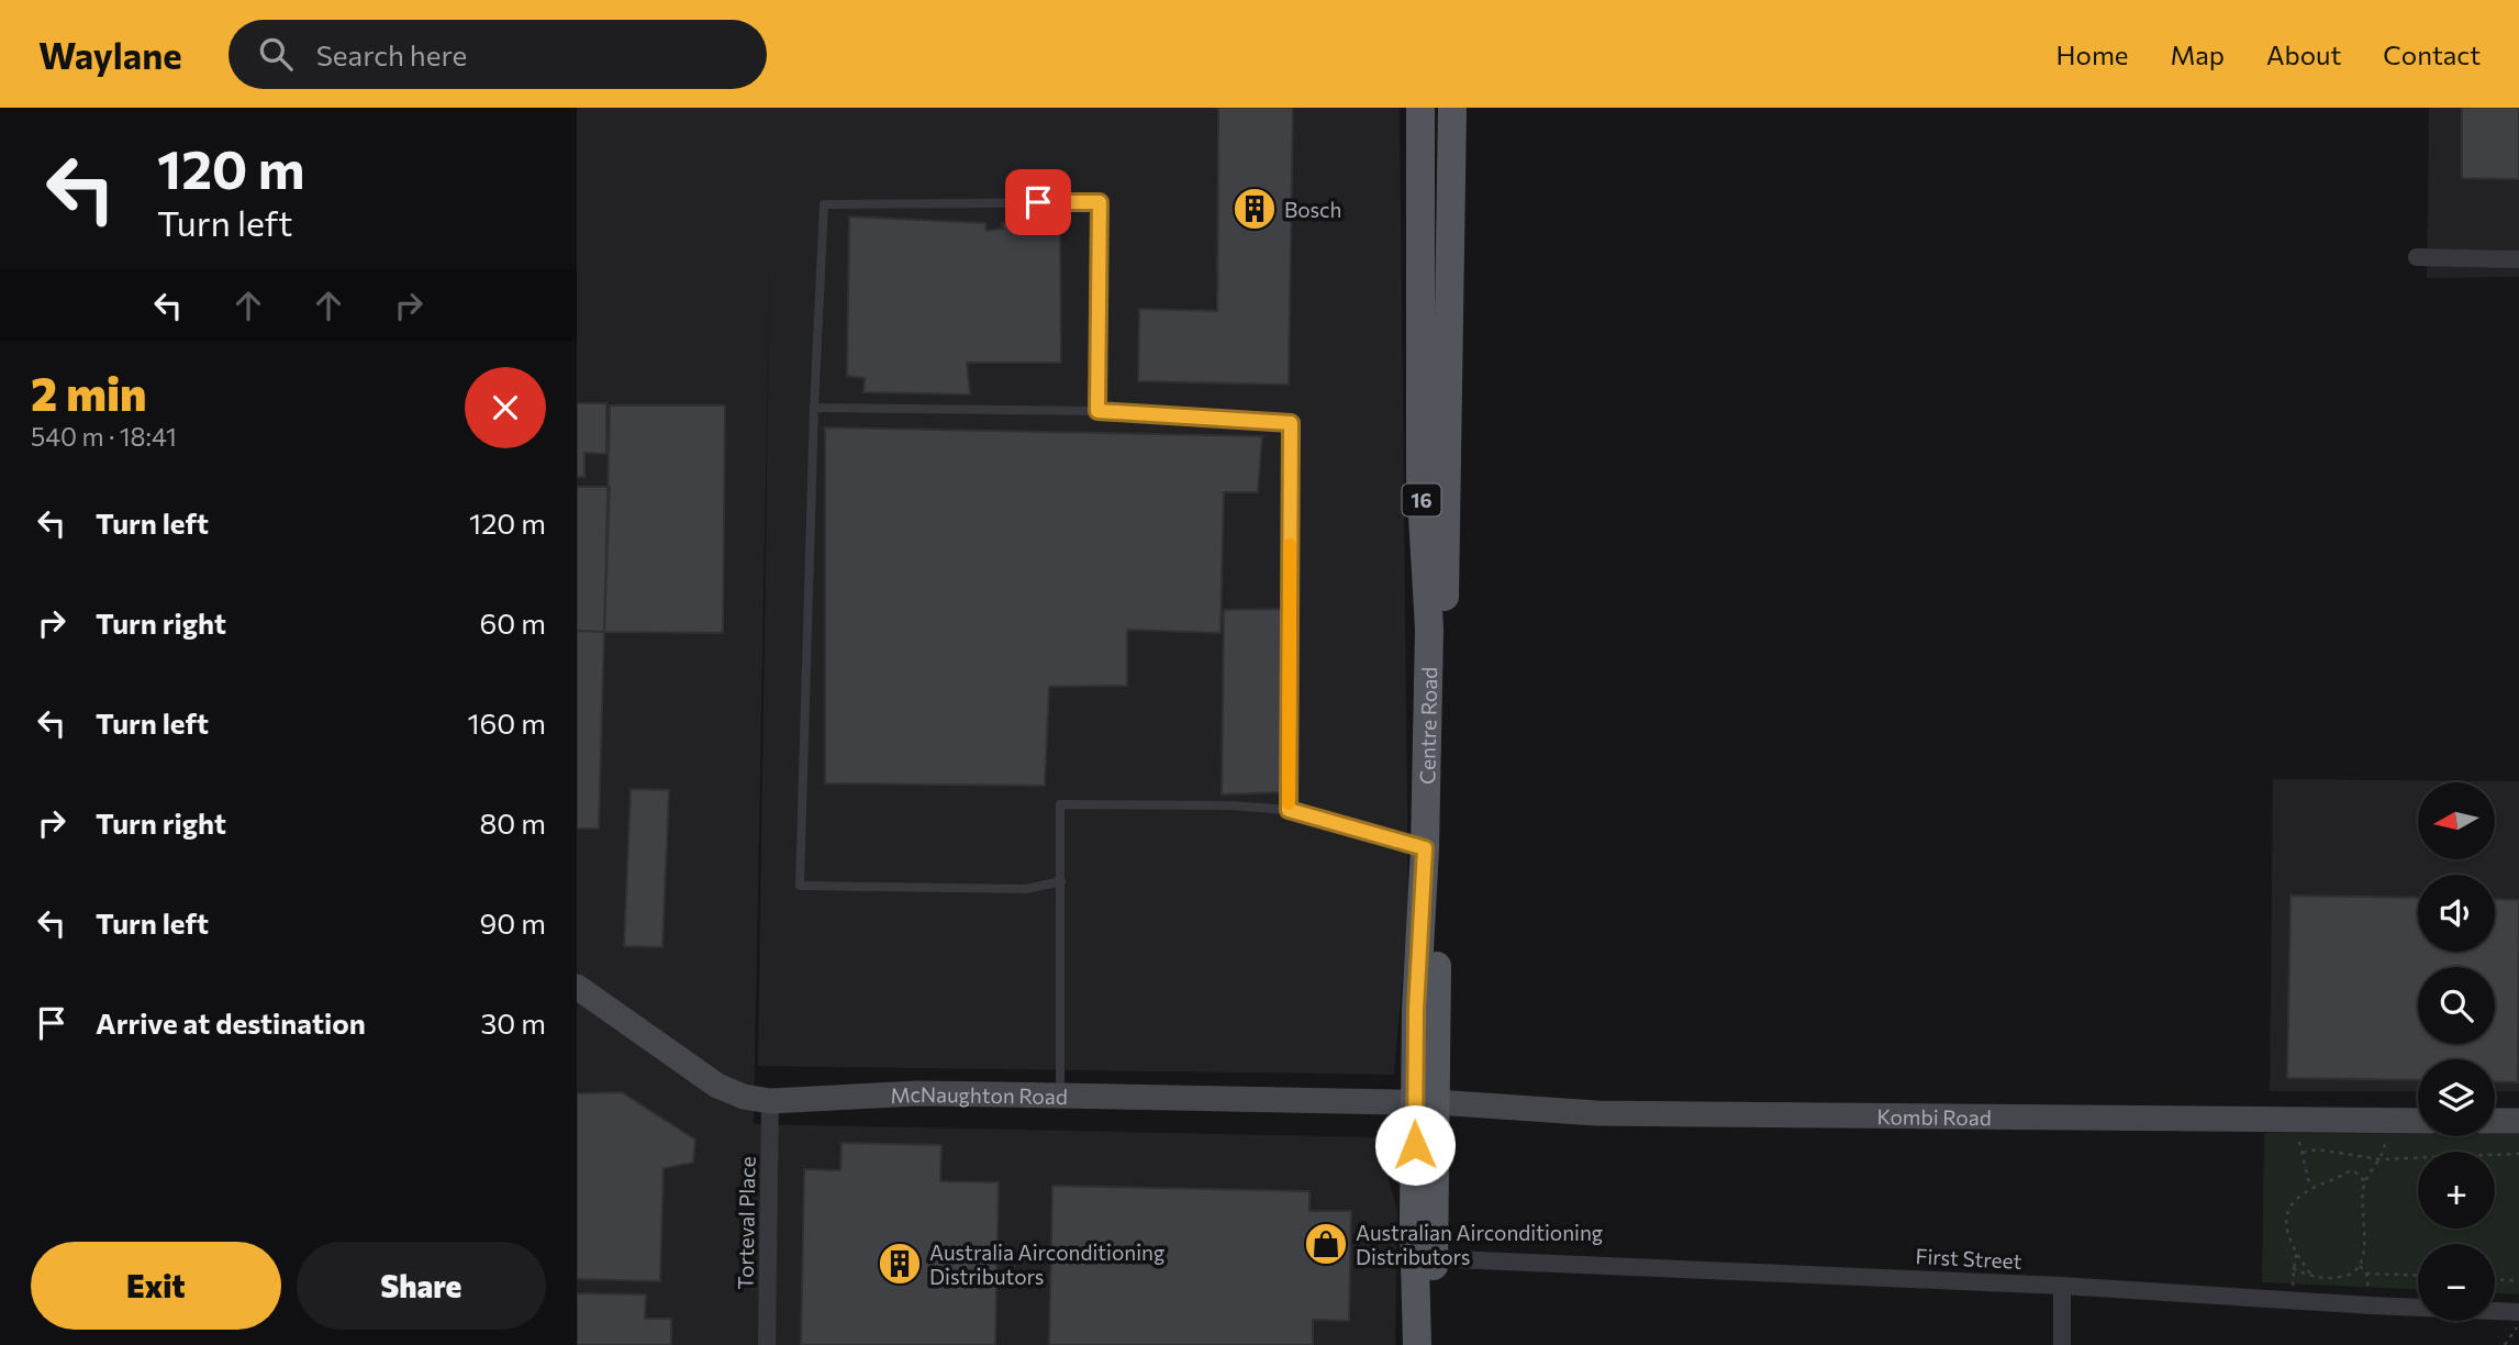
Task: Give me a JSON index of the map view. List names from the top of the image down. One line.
{"streets":{"main road":["16","Centre Road","McNaughton Road","Kombi Road"],"street":["Torteval Place","First Street"]},"crossings":[["Centre Road","McNaughton Road"],["Centre Road","Kombi Road"],["Centre Road","First Street"],["McNaughton Road","Kombi Road"],["McNaughton Road","Torteval Place"]],"places":{"building":["Bosch","Australia Airconditioning Distributors"],"shop":["Australian Airconditioning Distributors"]},"north":"left","page":{"header":"Waylane","search":"Search here","nav":["Home","Map","About","Contact"],"turn":["120 m","Turn left"],"heading":["2 min","540 m · 18:41"],"list":[{"name":"Turn left","value":"120 m"},{"name":"Turn right","value":"60 m"},{"name":"Turn left","value":"160 m"},{"name":"Turn right","value":"80 m"},{"name":"Turn left","value":"90 m"},{"name":"Arrive at destination","value":"30 m"}],"map_buttons":["+","−"],"buttons":["Exit","Share"]}}
